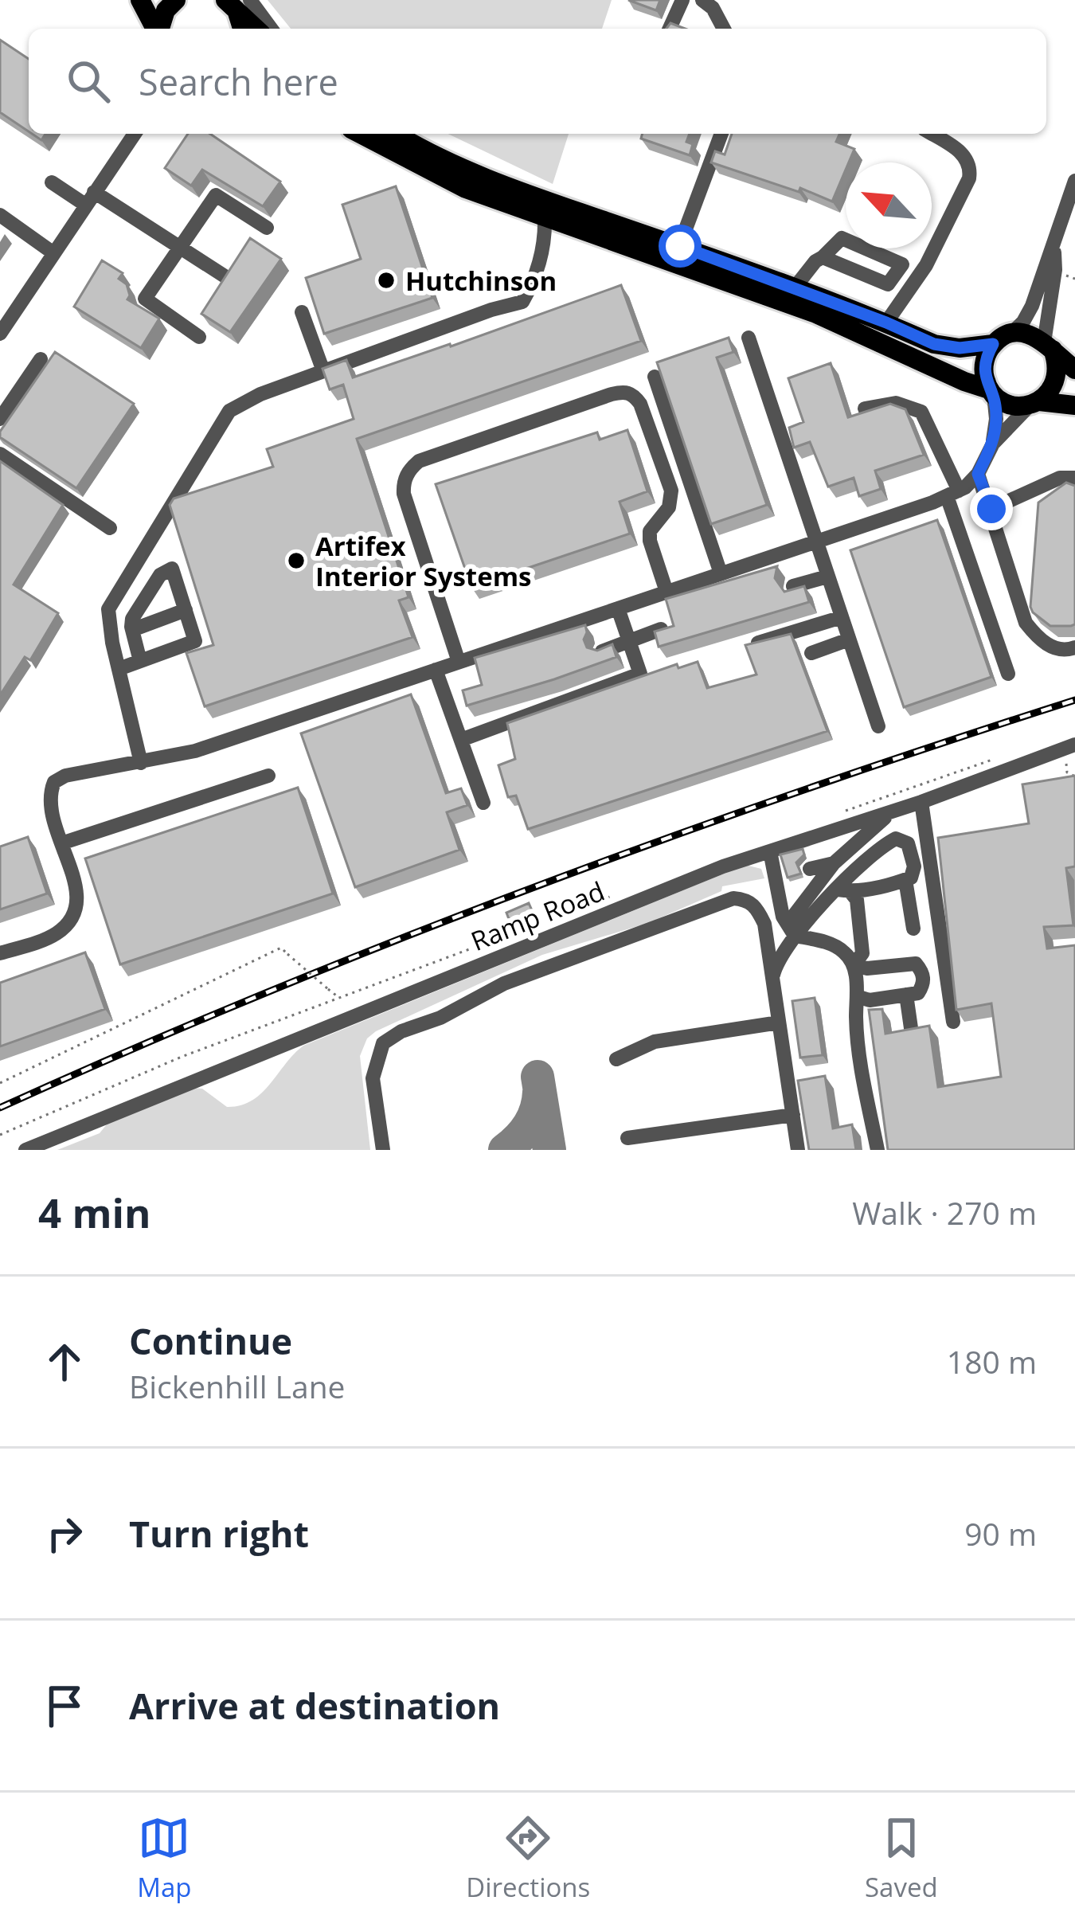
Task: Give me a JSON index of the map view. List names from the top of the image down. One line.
{"streets":{"street":["Ramp Road"]},"places":["Hutchinson","Artifex Interior Systems"],"north":"top left","page":{"search":"Search here","heading":["4 min","Walk · 270 m"],"list":[["Continue","Bickenhill Lane","180 m"],["Turn right","90 m"],"Arrive at destination"],"nav":["Map","Directions","Saved"]}}
